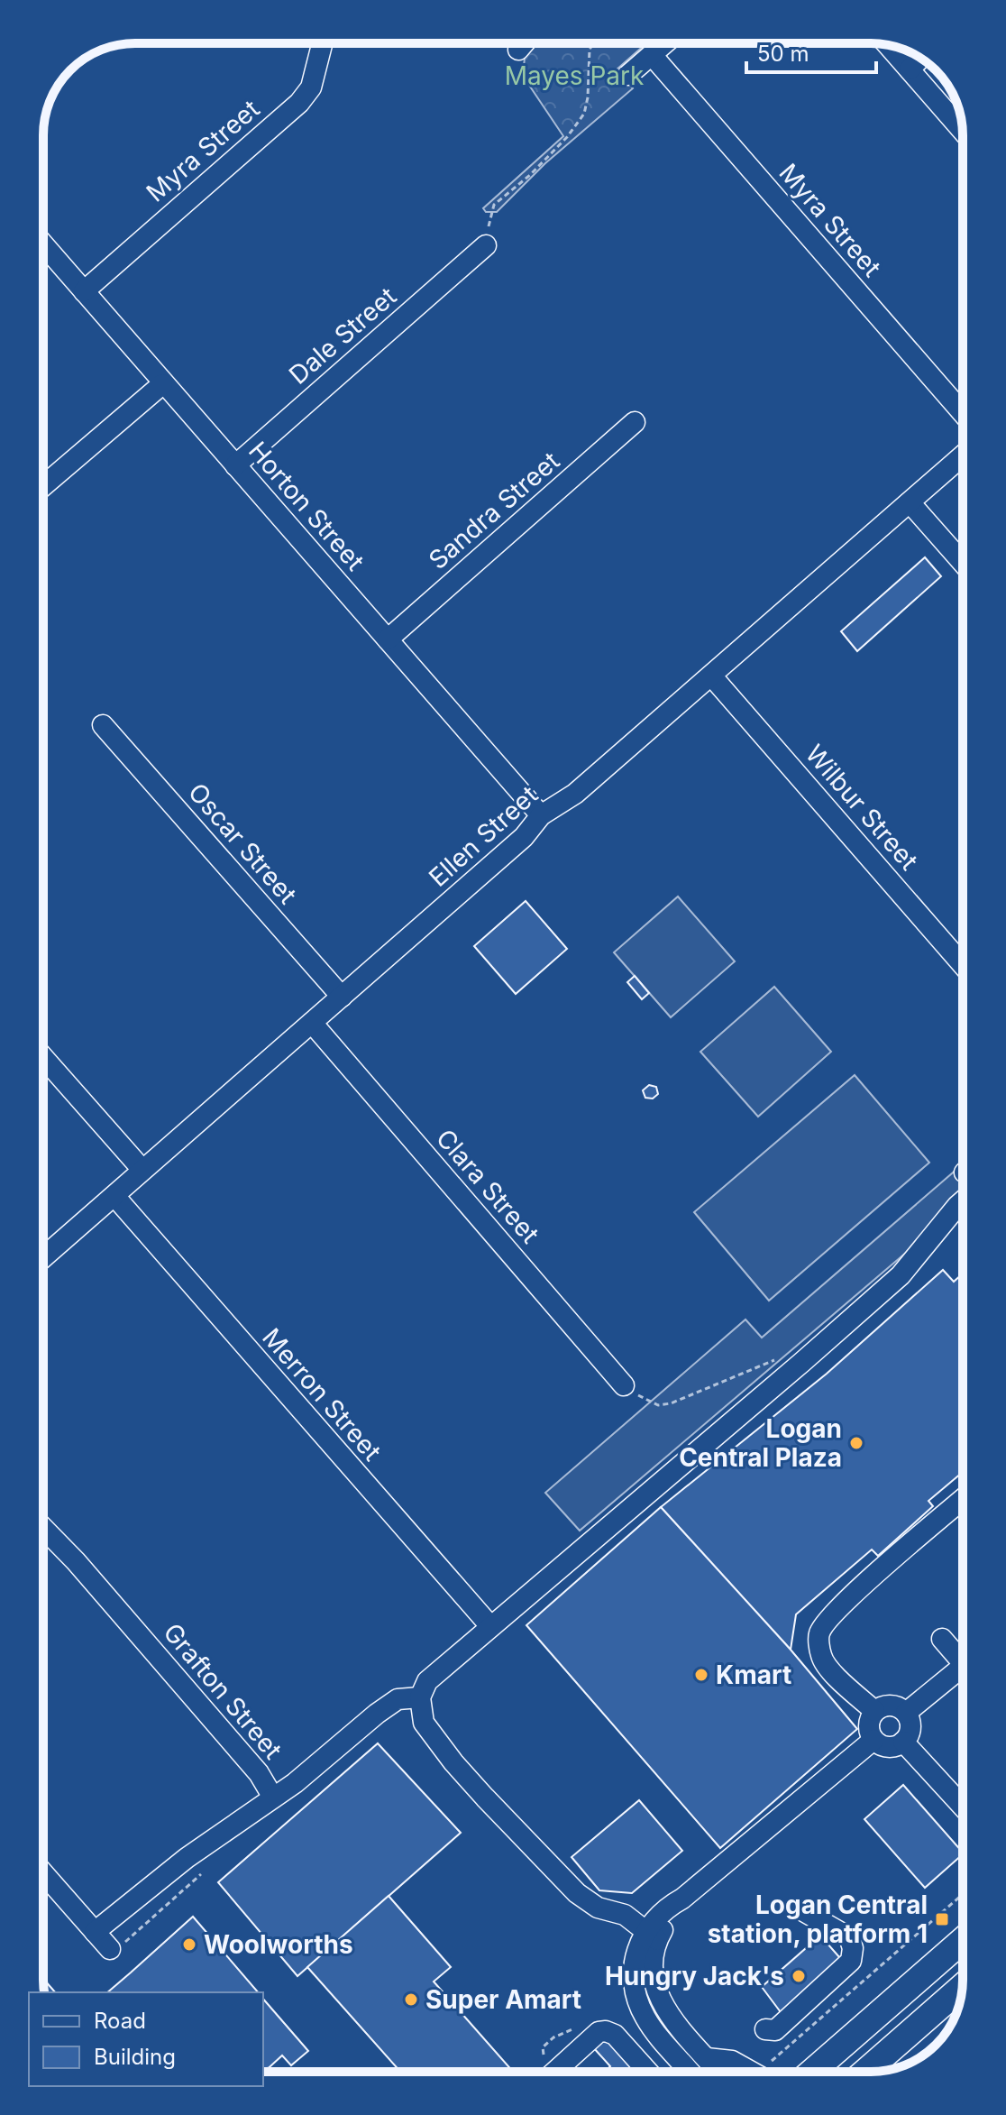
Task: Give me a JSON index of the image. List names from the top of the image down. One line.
{"streets":{"street":["Myra Street","Dale Street","Horton Street","Sandra Street","Wilbur Street","Ellen Street","Oscar Street","Clara Street","Merron Street","Grafton Street"]},"crossings":[["Myra Street","Horton Street"],["Dale Street","Horton Street"],["Horton Street","Sandra Street"],["Horton Street","Ellen Street"],["Wilbur Street","Ellen Street"],["Ellen Street","Oscar Street"],["Ellen Street","Clara Street"],["Ellen Street","Merron Street"]],"parks":["Mayes Park"],"places":{"other":["Logan Central Plaza","Kmart","Woolworths","Hungry Jack's","Super Amart"],"transit":["Logan Central station, platform 1"]},"legend":["Road","Building"],"scale_bar":"50 m"}
